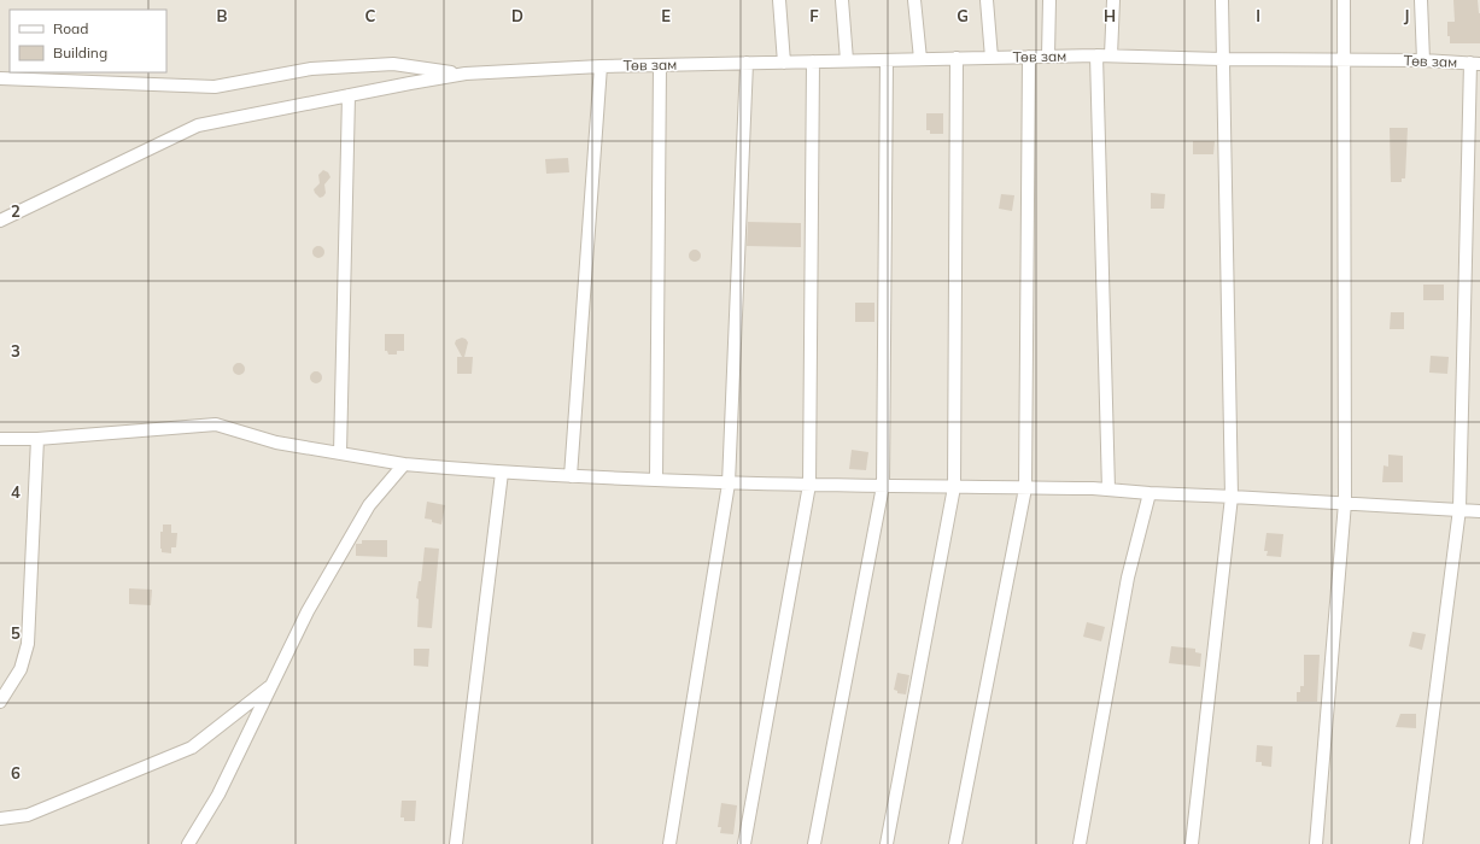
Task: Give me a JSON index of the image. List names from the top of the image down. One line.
{"streets":{"street":["Төв зам"]},"legend":["Road","Building"],"grid":{"columns":["B","C","D","E","F","G","H","I","J"],"rows":["2","3","4","5","6"]}}
